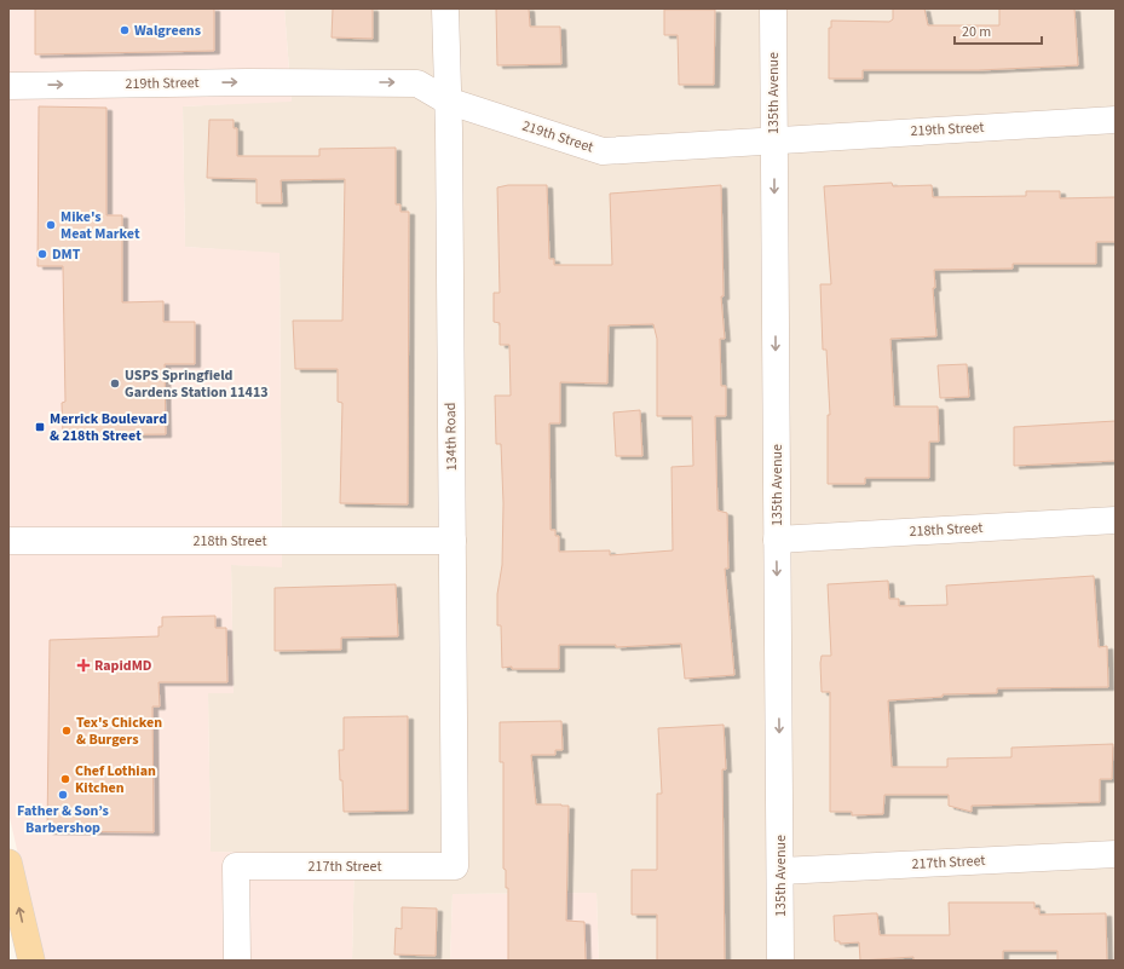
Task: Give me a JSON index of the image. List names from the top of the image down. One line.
{"streets":{"street":["219th Street","135th Avenue","134th Road","218th Street","217th Street"]},"crossings":[["219th Street","135th Avenue"],["219th Street","134th Road"],["135th Avenue","218th Street"],["135th Avenue","217th Street"],["134th Road","218th Street"],["134th Road","217th Street"]],"one_way":["219th Street","135th Avenue"],"places":{"other":["Walgreens","Mike's Meat Market","DMT","USPS Springfield Gardens Station 11413","Tex's Chicken & Burgers","Chef Lothian Kitchen","Father & Son’s Barbershop"],"transit":["Merrick Boulevard & 218th Street"],"health":["RapidMD"]},"scale_bar":"20 m"}
